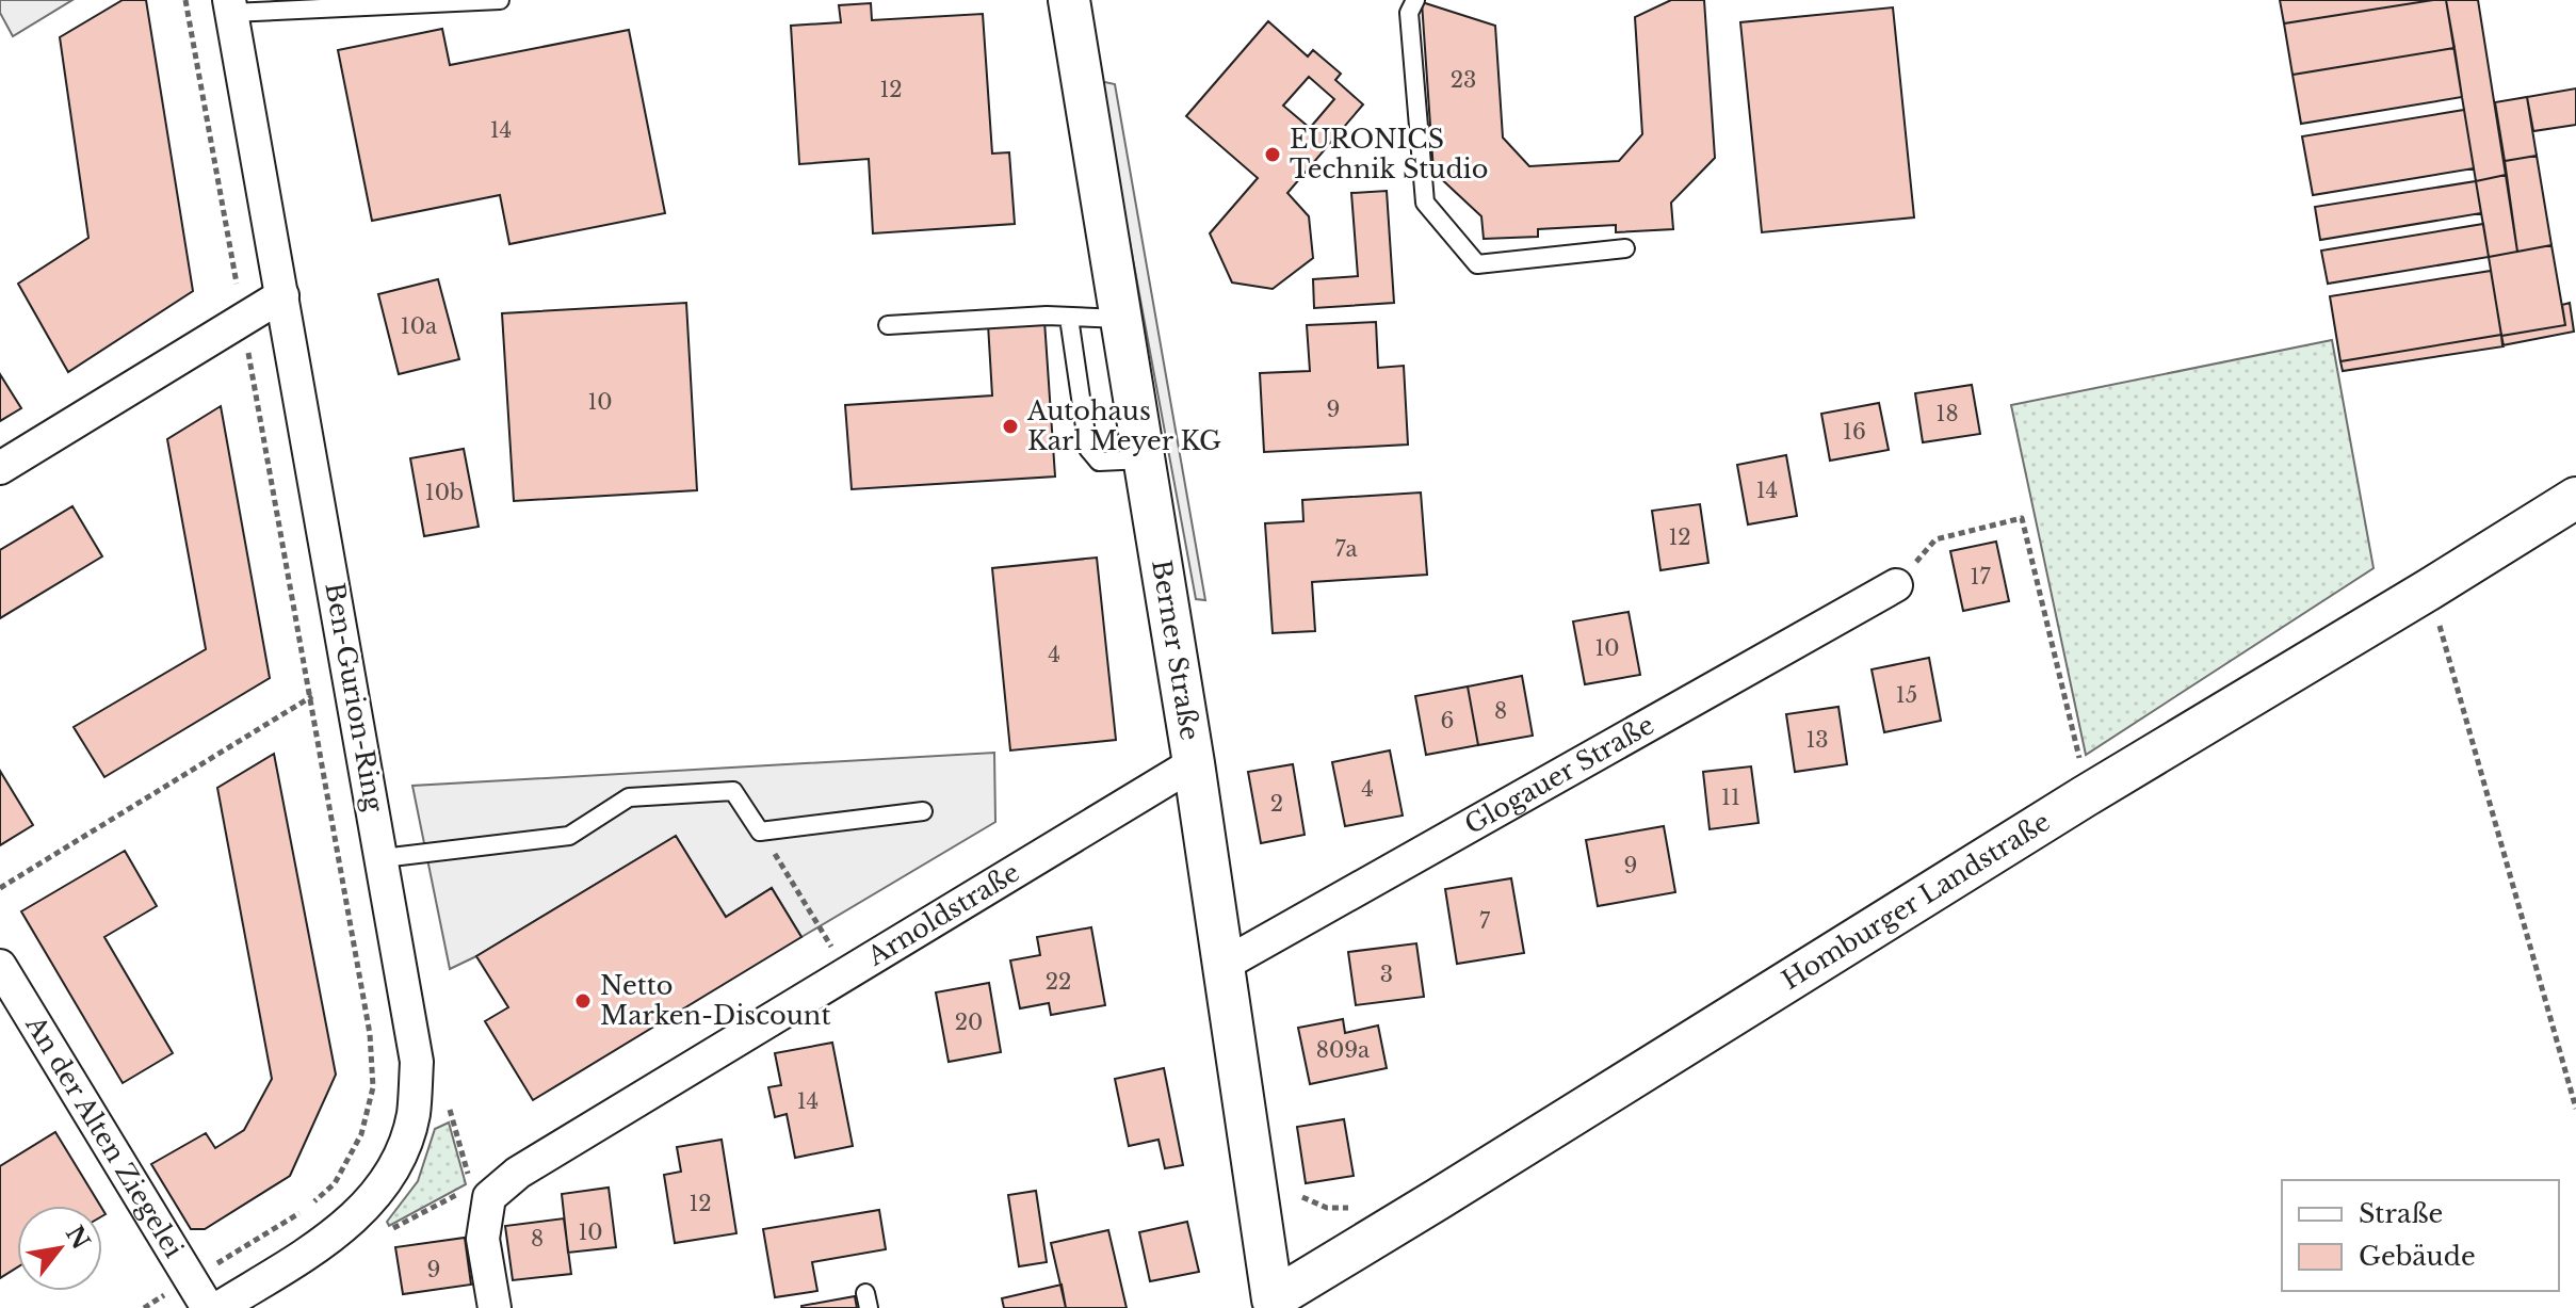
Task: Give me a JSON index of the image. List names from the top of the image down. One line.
{"streets":{"street":["Berner Straße","Ben-Gurion-Ring","Glogauer Straße","Homburger Landstraße","Arnoldstraße","An der Alten Ziegelei"]},"crossings":[["Berner Straße","Glogauer Straße"],["Berner Straße","Homburger Landstraße"],["Berner Straße","Arnoldstraße"]],"places":["EURONICS Technik Studio","Autohaus Karl Meyer KG","Netto Marken-Discount"],"house_numbers":["23","12","14","10a","10","9","18","16","14","10b","12","7a","17","10","4","15","8","6","13","4","11","2","9","7","3","22","20","809a","14","12","10","8","9"],"legend":["Straße","Gebäude"],"north":"top right"}
